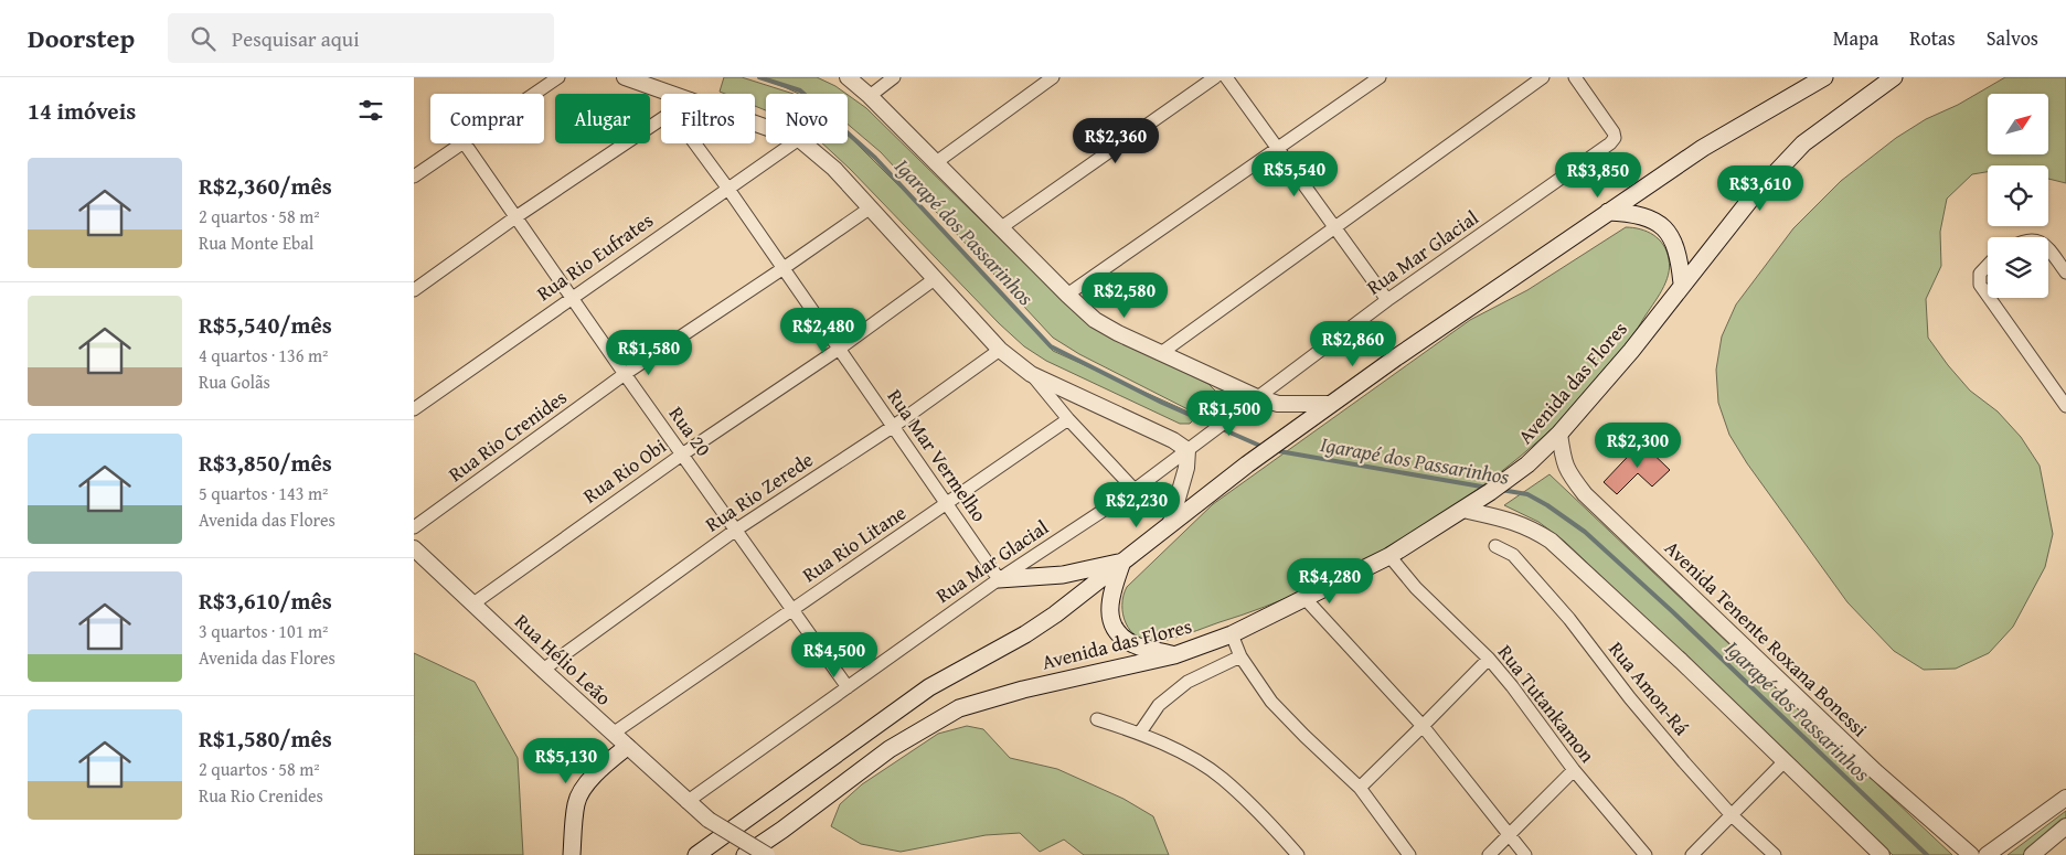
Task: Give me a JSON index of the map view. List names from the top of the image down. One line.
{"streets":{"main road":["Avenida das Flores"],"street":["Rua Mar Glacial","Rua Rio Eufrates","Rua 20","Rua Rio Crenides","Rua Mar Vermelho","Rua Rio Obi","Rua Rio Zerede","Rua Rio Litane","Avenida Tenente Roxana Bonessi","Rua Hélio Leão","Rua Amon-Rá","Rua Tutankamon"]},"crossings":[["Rua Mar Glacial","Rua 20"],["Rua Mar Glacial","Rua Mar Vermelho"],["Rua Mar Glacial","Rua Hélio Leão"],["Rua Rio Eufrates","Rua 20"],["Rua Rio Eufrates","Rua Mar Vermelho"],["Avenida das Flores","Avenida Tenente Roxana Bonessi"],["Avenida das Flores","Rua Tutankamon"],["Rua 20","Rua Rio Crenides"],["Rua 20","Rua Rio Obi"],["Rua 20","Rua Rio Zerede"],["Rua 20","Rua Rio Litane"],["Rua Rio Crenides","Rua Mar Vermelho"],["Rua Mar Vermelho","Rua Rio Obi"],["Rua Mar Vermelho","Rua Rio Zerede"],["Rua Mar Vermelho","Rua Rio Litane"],["Rua Rio Obi","Rua Hélio Leão"],["Rua Rio Zerede","Rua Hélio Leão"],["Rua Rio Litane","Rua Hélio Leão"]],"water":["Igarapé dos Passarinhos"],"north":"top right","page":{"header":"Doorstep","search":"Pesquisar aqui","nav":["Mapa","Rotas","Salvos"],"heading":"14 imóveis","chip":["Comprar","Alugar","Filtros","Novo"],"price":["R$2,360","R$5,540","R$3,850","R$3,610","R$2,580","R$2,480","R$2,860","R$1,580","R$1,500","R$2,300","R$2,230","R$4,280","R$4,500","R$5,130"],"list":[{"name":"R$2,360/mês","note":"2 quartos · 58 m² · Rua Monte Ebal"},{"name":"R$5,540/mês","note":"4 quartos · 136 m² · Rua Golãs"},{"name":"R$3,850/mês","note":"5 quartos · 143 m² · Avenida das Flores"},{"name":"R$3,610/mês","note":"3 quartos · 101 m² · Avenida das Flores"},{"name":"R$1,580/mês","note":"2 quartos · 58 m² · Rua Rio Crenides"}]}}
